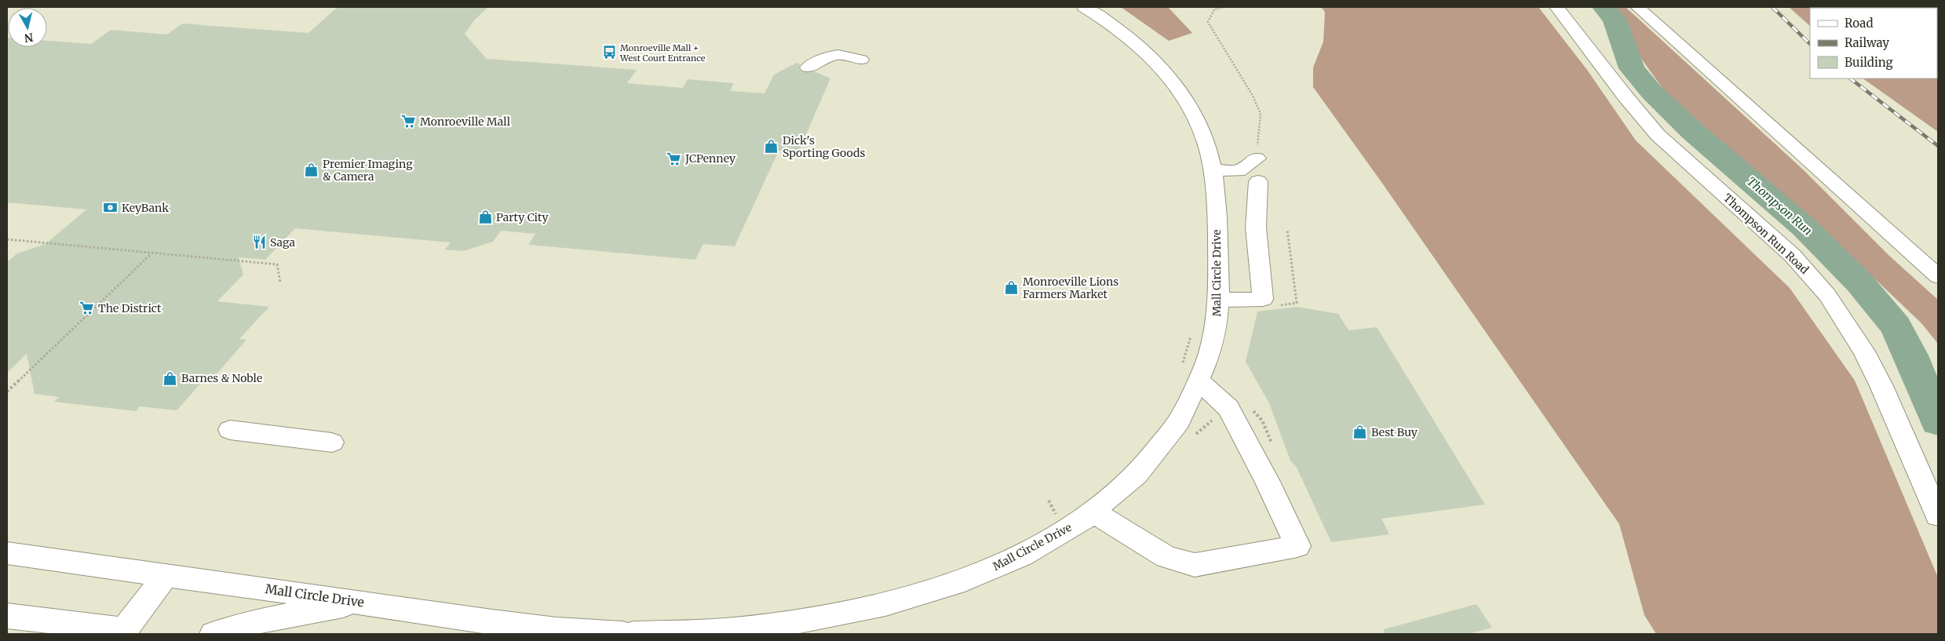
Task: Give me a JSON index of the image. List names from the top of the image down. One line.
{"streets":{"street":["Thompson Run Road","Mall Circle Drive"]},"water":["Thompson Run"],"places":{"bus stop":["Monroeville Mall + West Court Entrance"],"supermarket":["Monroeville Mall","JCPenney","The District"],"shop":["Dick's Sporting Goods","Premier Imaging & Camera","Party City","Monroeville Lions Farmers Market","Barnes & Noble","Best Buy"],"bank":["KeyBank"],"restaurant":["Saga"]},"legend":["Road","Railway","Building"],"north":"bottom"}
